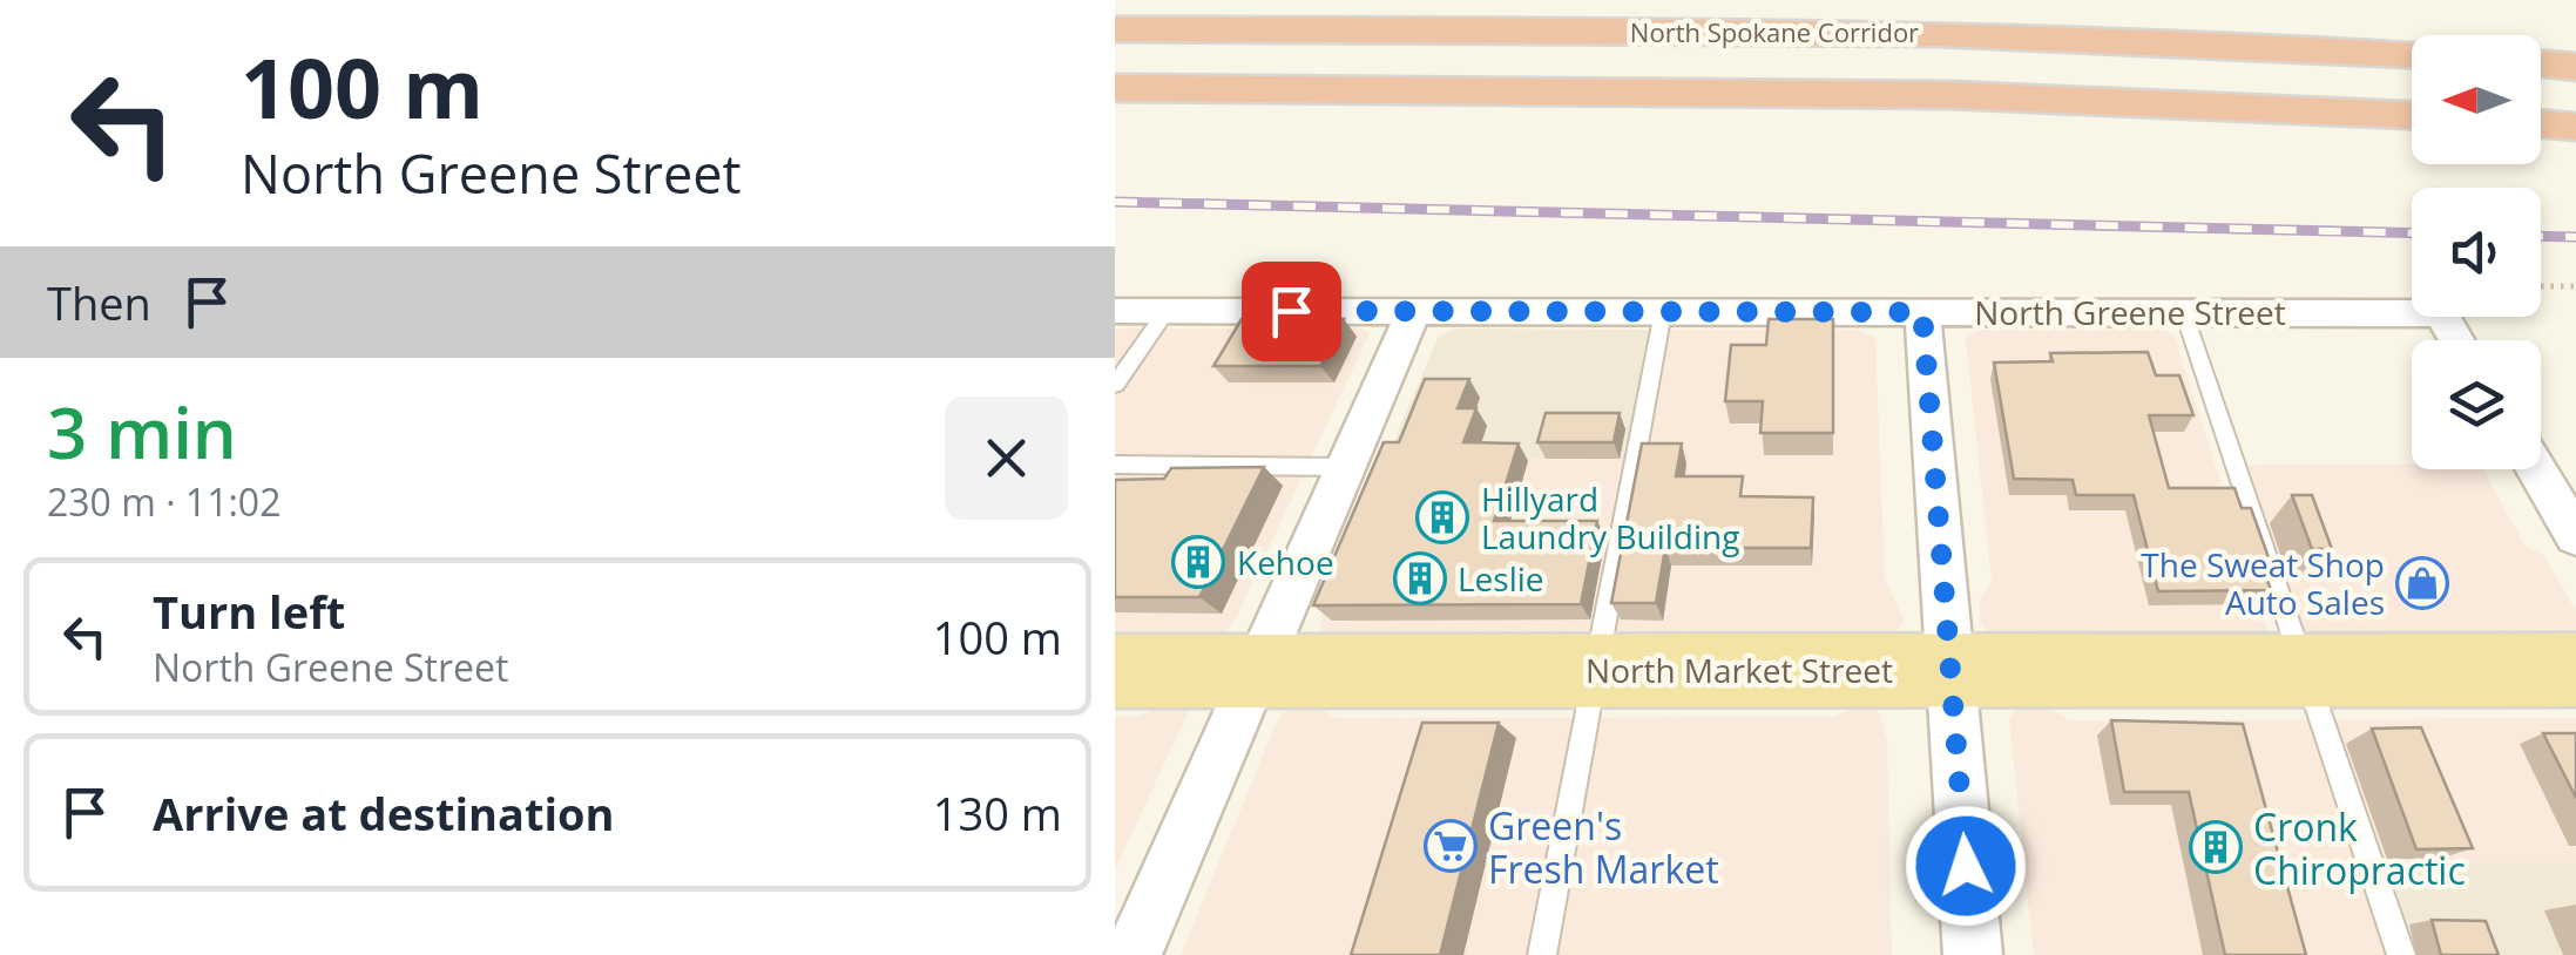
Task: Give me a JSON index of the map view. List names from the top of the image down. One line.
{"streets":{"highway":["North Spokane Corridor"],"main road":["North Market Street"],"street":["North Greene Street"]},"places":{"building":["Hillyard Laundry Building","Kehoe","Leslie","Cronk Chiropractic"],"shop":["The Sweat Shop Auto Sales"],"supermarket":["Green's Fresh Market"]},"north":"left","page":{"turn":["100 m","North Greene Street"],"then":"Then","heading":["3 min","230 m · 11:02"],"list":[{"name":"Turn left","note":"North Greene Street","value":"100 m"},{"name":"Arrive at destination","value":"130 m"}]}}
